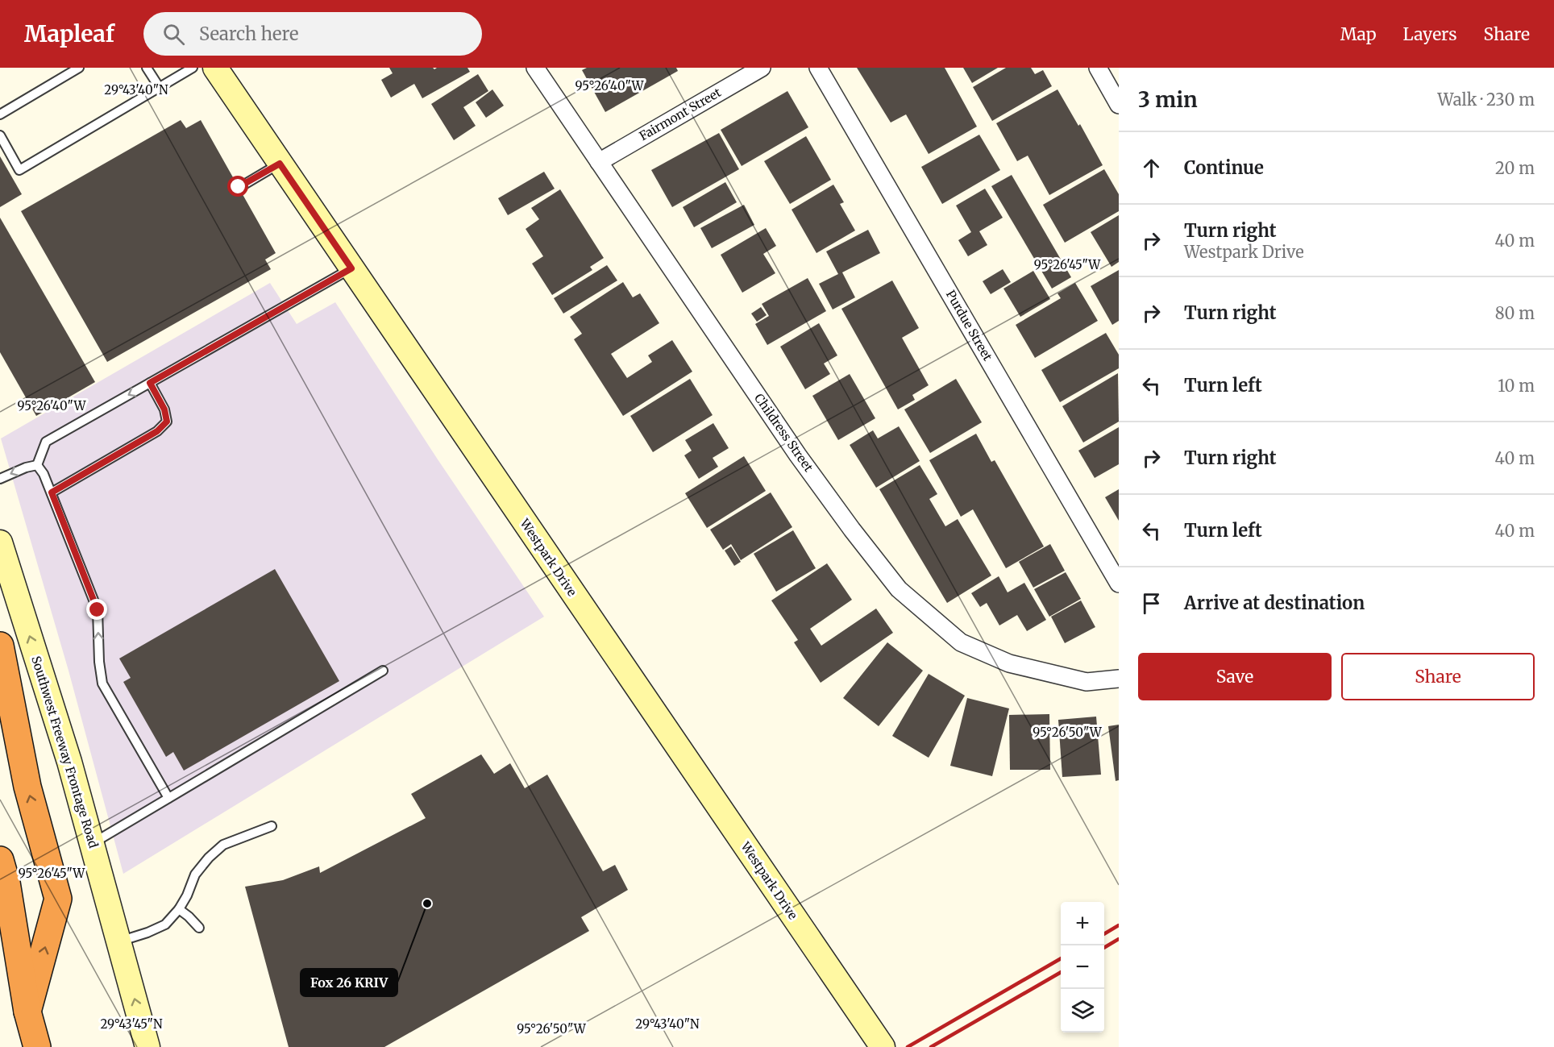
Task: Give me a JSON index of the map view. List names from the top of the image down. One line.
{"streets":{"main road":["Westpark Drive","Southwest Freeway Frontage Road"],"street":["Fairmont Street","Purdue Street","Childress Street"]},"crossings":[["Fairmont Street","Childress Street"]],"one_way":["Southwest Freeway Frontage Road"],"places":["Fox 26 KRIV"],"page":{"header":"Mapleaf","search":"Search here","nav":["Map","Layers","Share"],"heading":["3 min","Walk · 230 m"],"list":[["Continue","20 m"],["Turn right","Westpark Drive","40 m"],["Turn right","80 m"],["Turn left","10 m"],["Turn right","40 m"],["Turn left","40 m"],"Arrive at destination"],"buttons":["Save","Share"],"map_buttons":["+","−"]},"coordinates":["95°26'40\"W","29°43'40\"N","95°26'45\"W","95°26'50\"W","29°43'45\"N"]}
